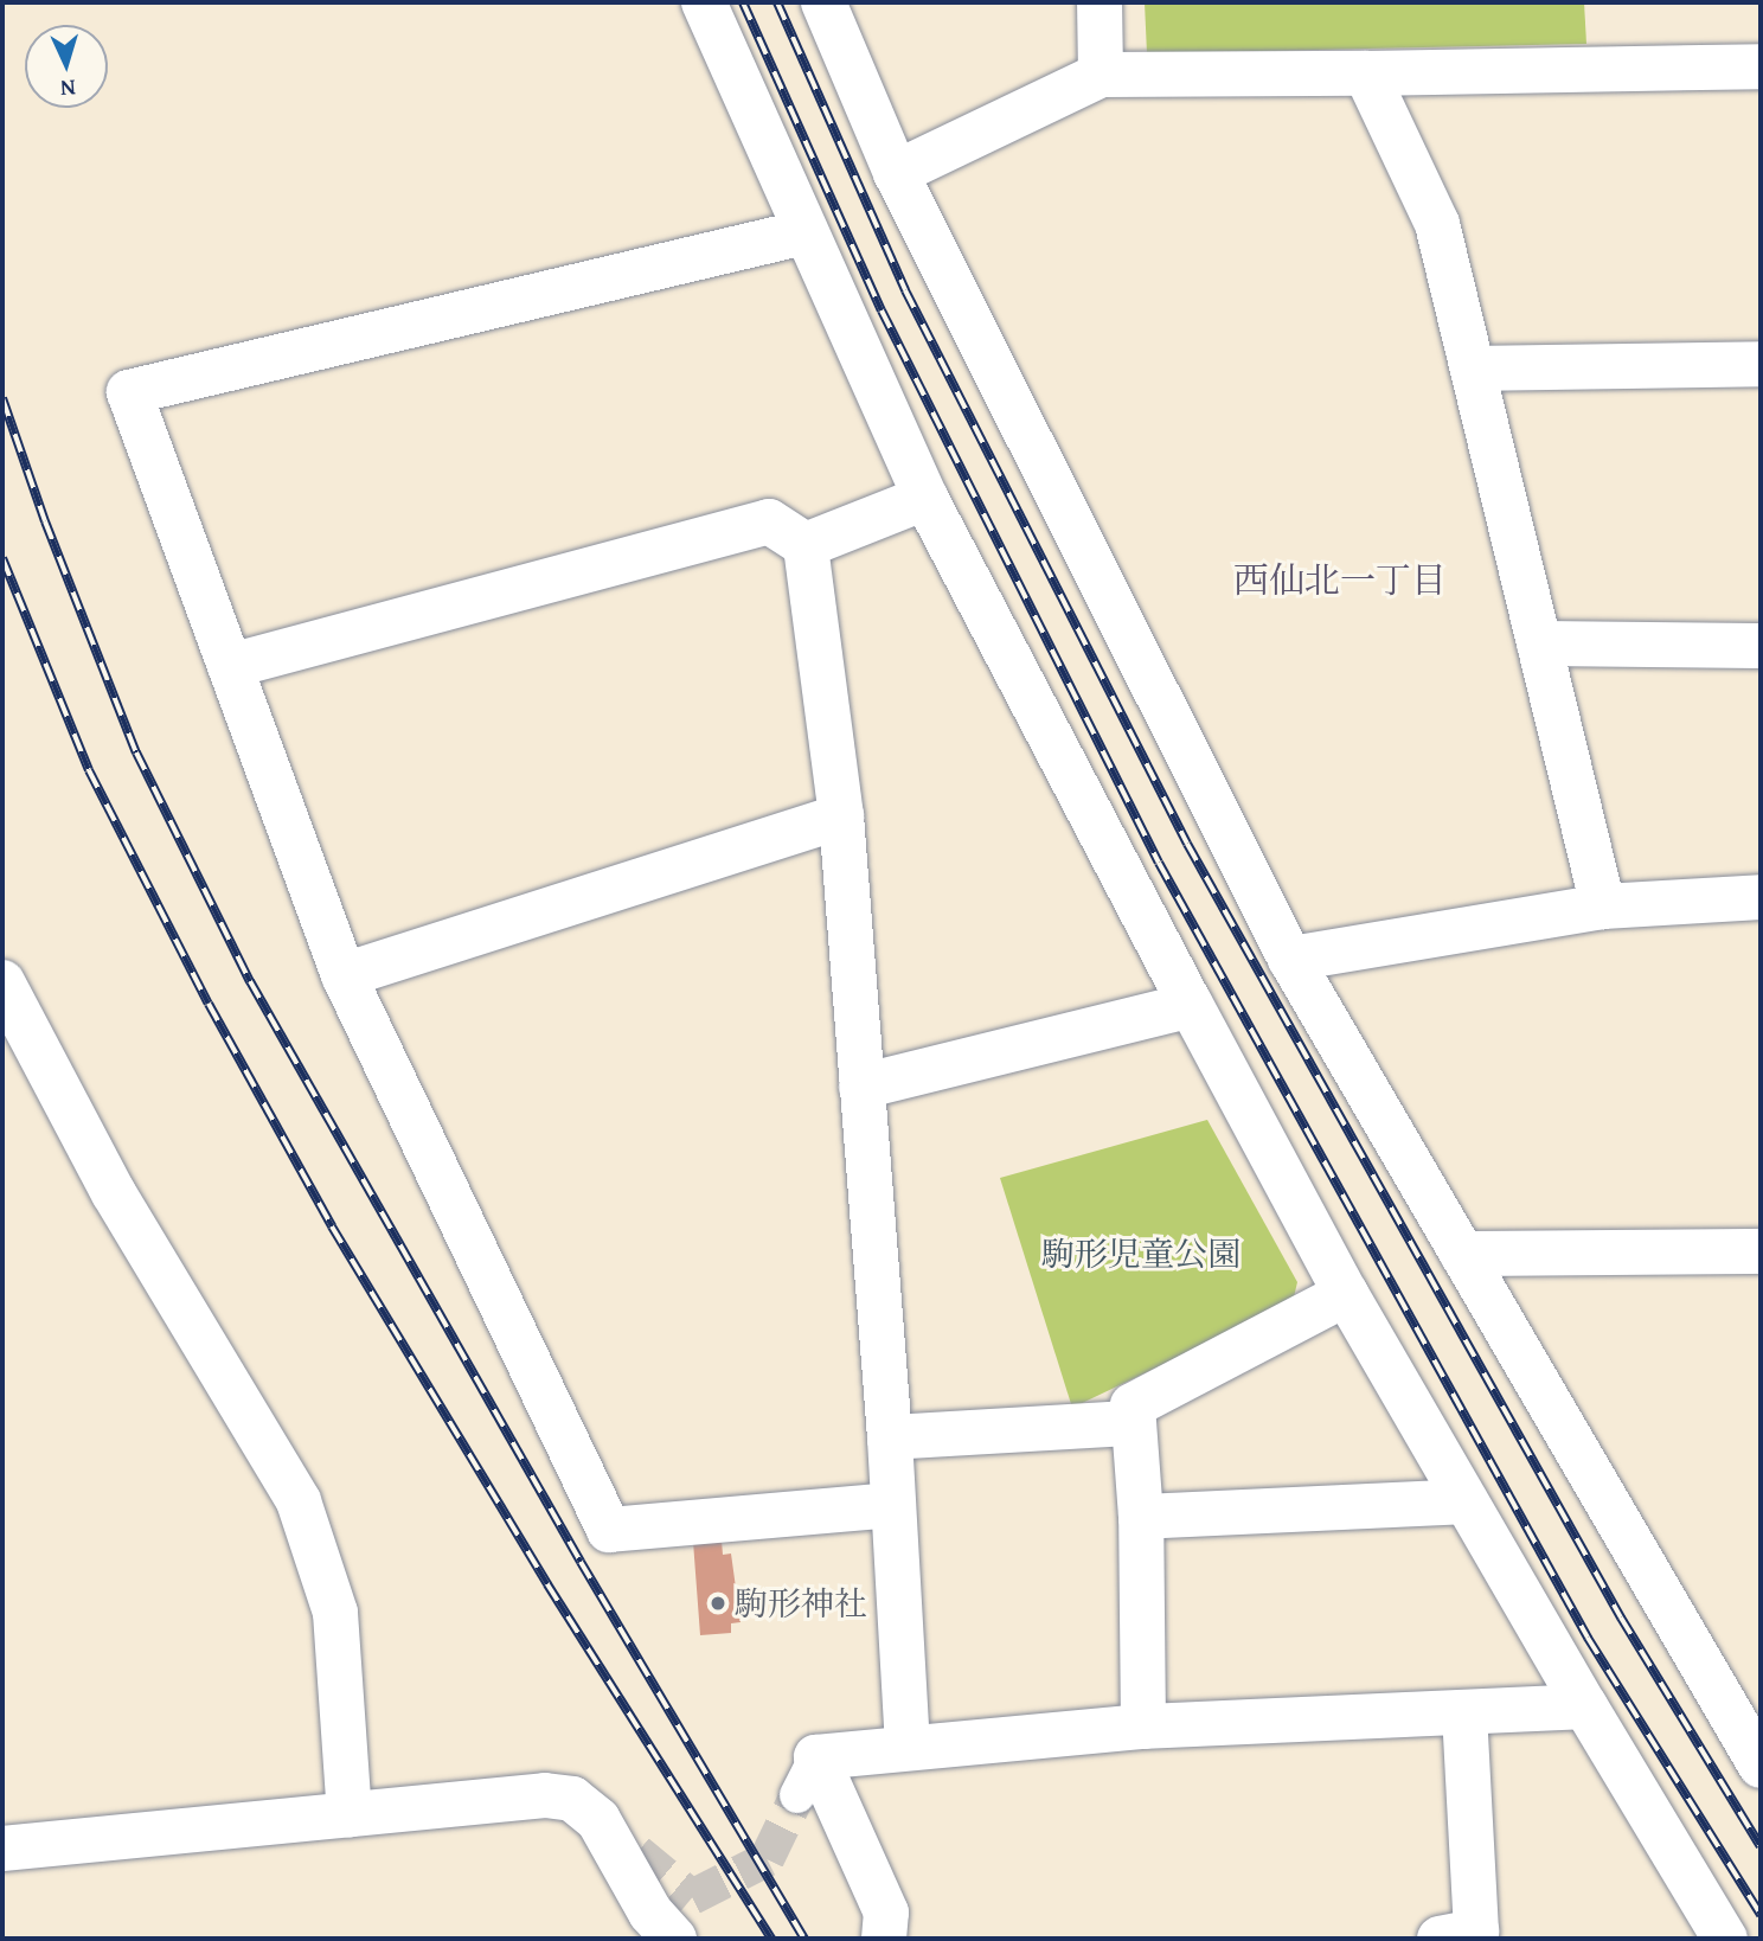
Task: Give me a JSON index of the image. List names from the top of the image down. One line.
{"districts":["西仙北一丁目"],"parks":["駒形児童公園"],"places":["駒形神社"],"north":"bottom"}
